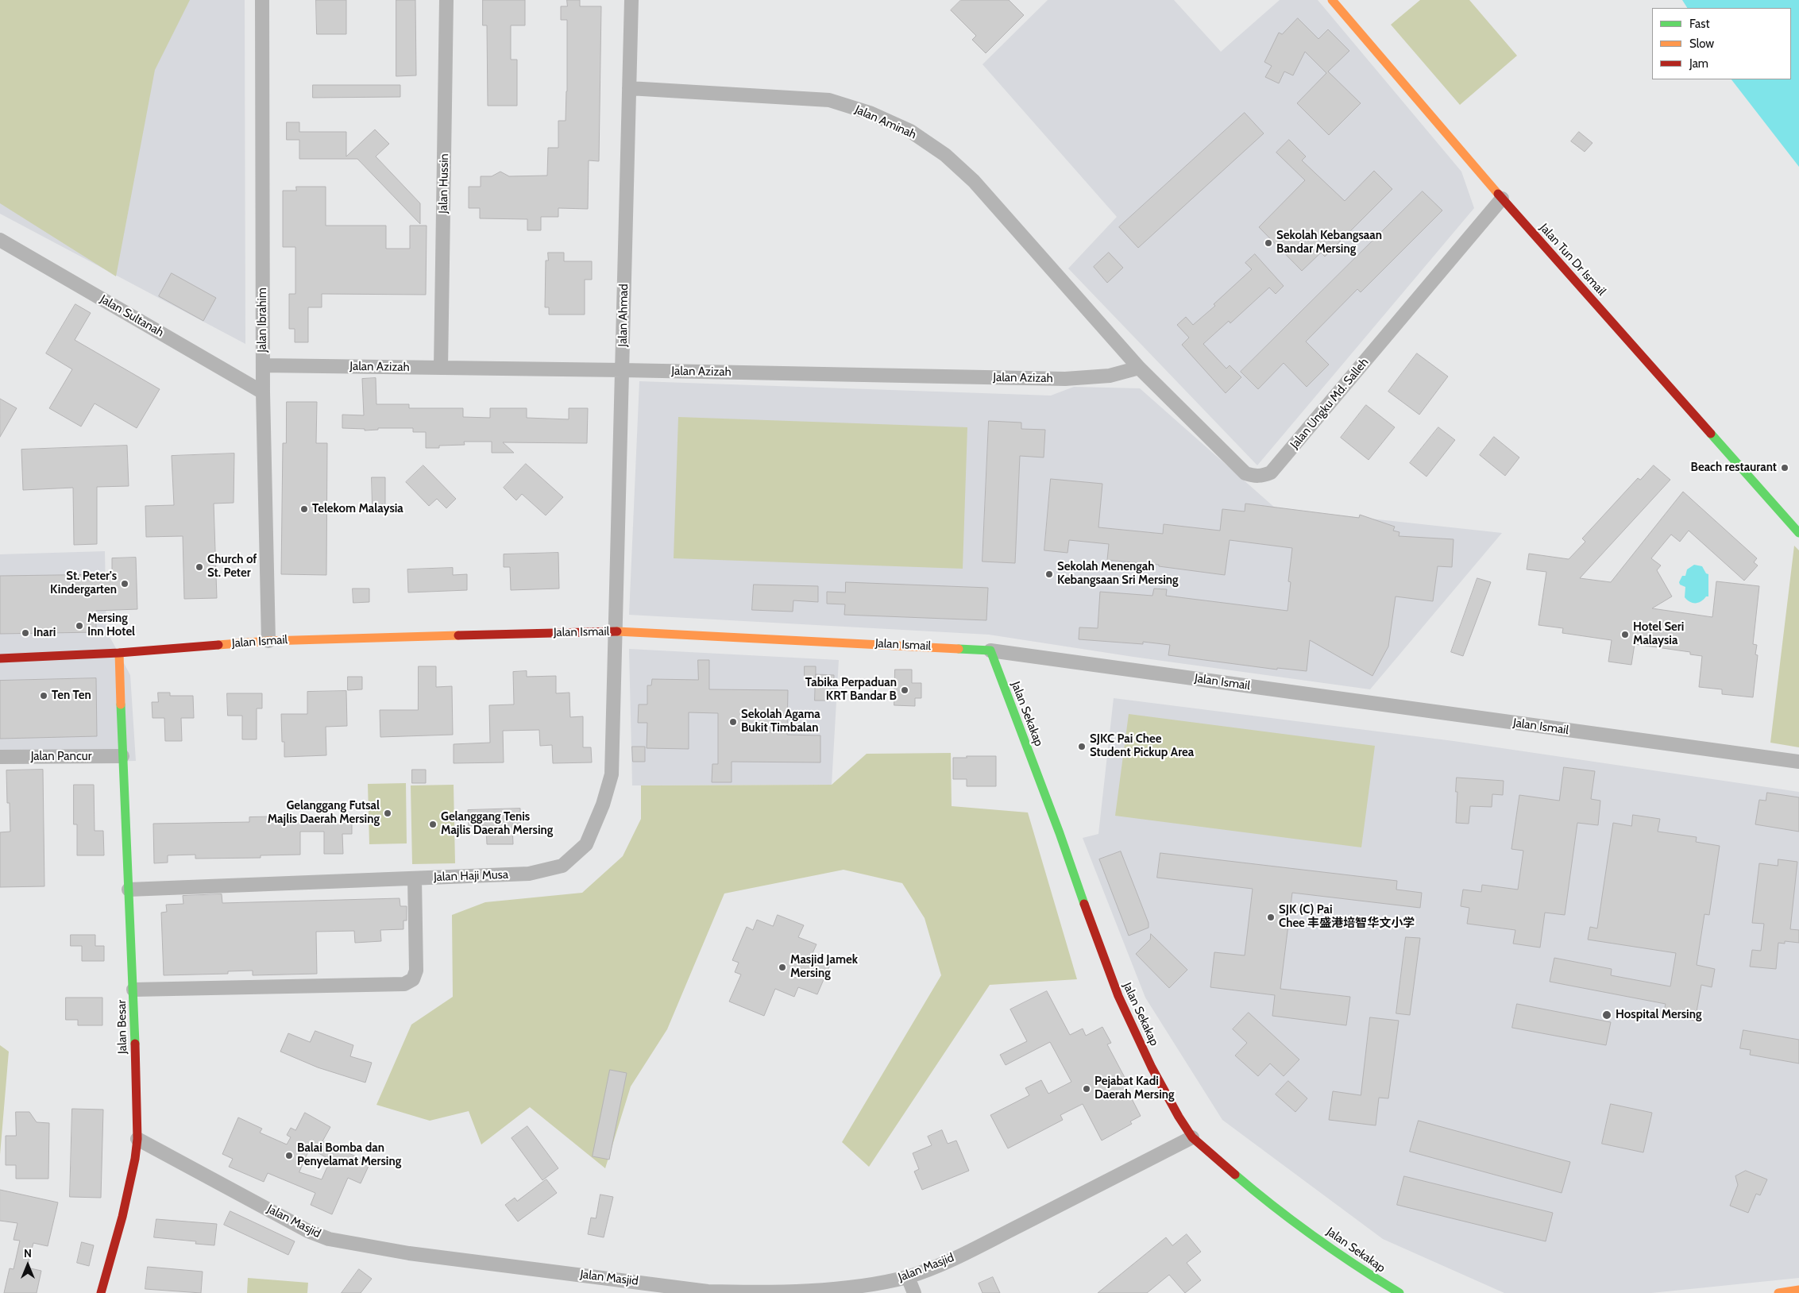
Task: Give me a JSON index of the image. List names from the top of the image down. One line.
{"streets":{"street":["Jalan Aminah","Jalan Hussin","Jalan Tun Dr Ismail","Jalan Ahmad","Jalan Sultanah","Jalan Ibrahim","Jalan Azizah","Jalan Ungku Md. Salleh","Jalan Ismail","Jalan Sekakap","Jalan Pancur","Jalan Haji Musa","Jalan Besar","Jalan Masjid"]},"crossings":[["Jalan Aminah","Jalan Ahmad"],["Jalan Aminah","Jalan Azizah"],["Jalan Aminah","Jalan Ungku Md. Salleh"],["Jalan Hussin","Jalan Azizah"],["Jalan Tun Dr Ismail","Jalan Ungku Md. Salleh"],["Jalan Ahmad","Jalan Azizah"],["Jalan Ahmad","Jalan Ismail"],["Jalan Ahmad","Jalan Haji Musa"],["Jalan Sultanah","Jalan Ibrahim"],["Jalan Ibrahim","Jalan Azizah"],["Jalan Ibrahim","Jalan Ismail"],["Jalan Azizah","Jalan Ungku Md. Salleh"],["Jalan Ismail","Jalan Sekakap"],["Jalan Ismail","Jalan Haji Musa"],["Jalan Ismail","Jalan Besar"],["Jalan Sekakap","Jalan Masjid"],["Jalan Pancur","Jalan Besar"],["Jalan Haji Musa","Jalan Besar"],["Jalan Besar","Jalan Masjid"]],"places":["Sekolah Kebangsaan Bandar Mersing","Beach restaurant","Telekom Malaysia","Church of St. Peter","Sekolah Menengah Kebangsaan Sri Mersing","St. Peter's Kindergarten","Mersing Inn Hotel","Inari","Hotel Seri Malaysia","Tabika Perpaduan KRT Bandar B","Ten Ten","Sekolah Agama Bukit Timbalan","SJKC Pai Chee Student Pickup Area","Gelanggang Futsal Majlis Daerah Mersing","Gelanggang Tenis Majlis Daerah Mersing","SJK (C) Pai Chee 丰盛港培智华文小学","Masjid Jamek Mersing","Hospital Mersing","Pejabat Kadi Daerah Mersing","Balai Bomba dan Penyelamat Mersing"],"legend":["Fast","Slow","Jam"],"north":"top"}
